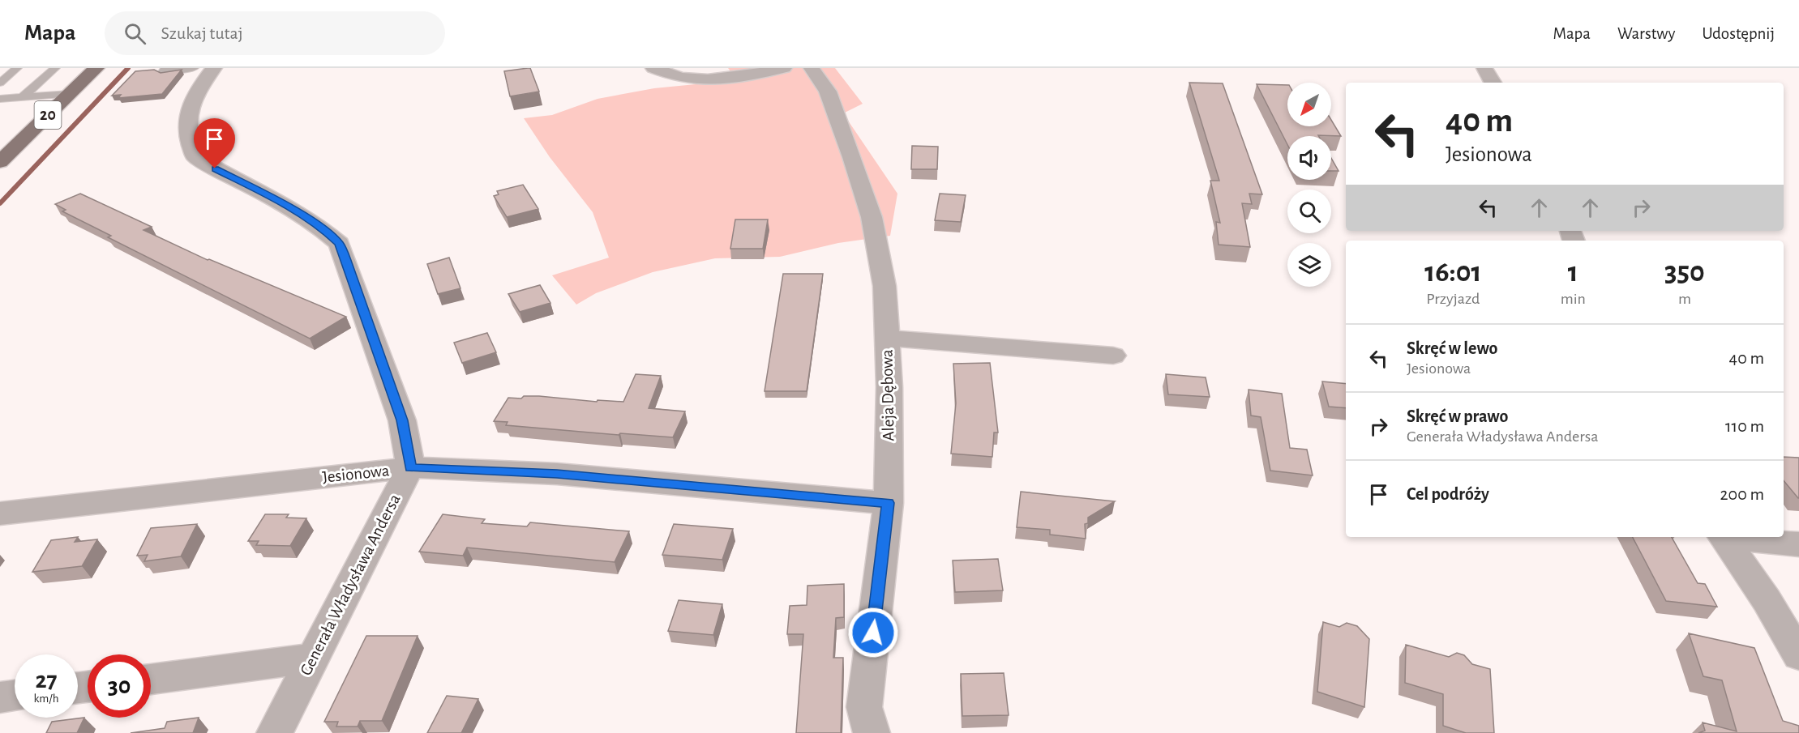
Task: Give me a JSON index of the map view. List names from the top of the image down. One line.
{"streets":{"main road":["20"],"street":["Aleja Dębowa","Jesionowa","Generała Władysława Andersa"]},"crossings":[["Aleja Dębowa","Jesionowa"],["Jesionowa","Generała Władysława Andersa"]],"north":"bottom left","page":{"header":"Mapa","search":"Szukaj tutaj","nav":["Mapa","Warstwy","Udostępnij"],"turn":["40 m","Jesionowa"],"eta":["16:01","Przyjazd","1","min","350","m"],"list":[{"name":"Skręć w lewo","note":"Jesionowa","value":"40 m"},{"name":"Skręć w prawo","note":"Generała Władysława Andersa","value":"110 m"},{"name":"Cel podróży","value":"200 m"}],"speed":"27 km/h","limit":"30"}}
